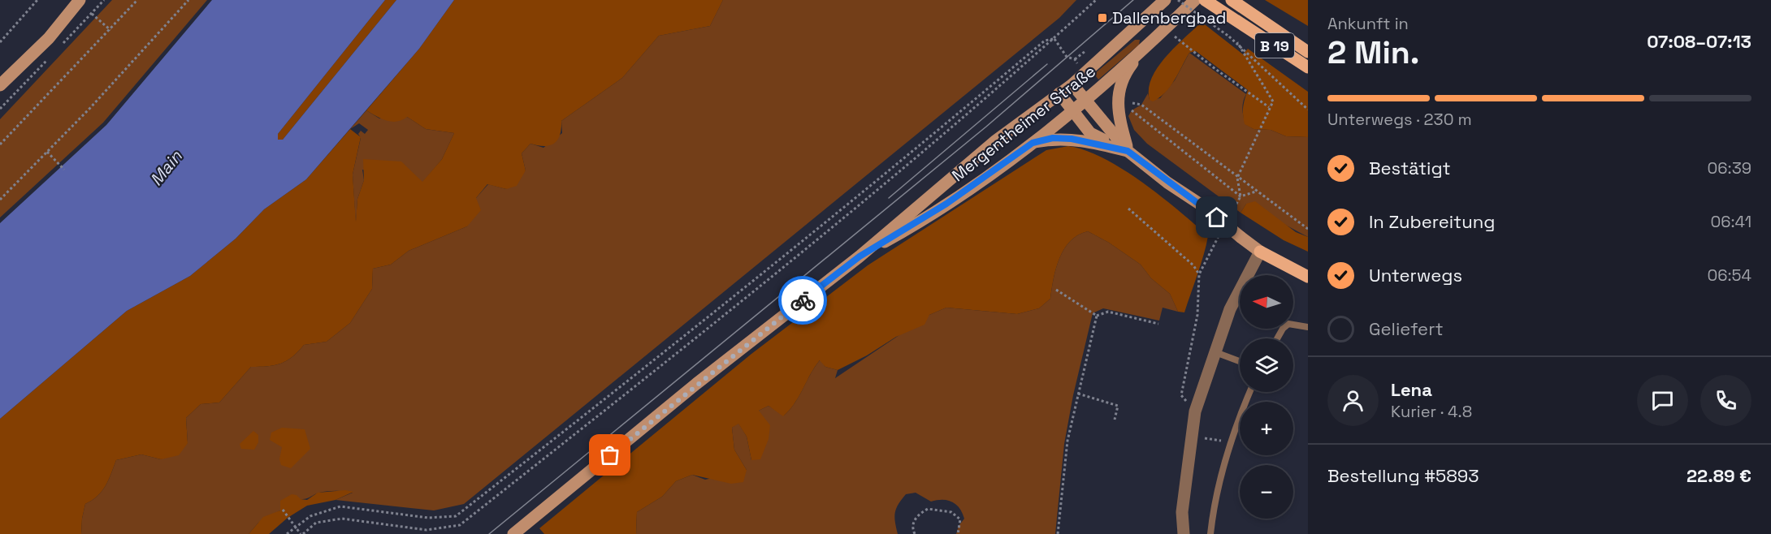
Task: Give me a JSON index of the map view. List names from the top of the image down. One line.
{"streets":{"main road":["B 19","Mergentheimer Straße"]},"water":["Main"],"places":{"transit":["Dallenbergbad"]},"north":"left","page":{"heading":["2 Min.","Ankunft in","07:08–07:13"],"panel":["Lena","Kurier · 4.8","Bestellung #5893","22.89 €"],"bar":"Unterwegs · 230 m","list":[["Bestätigt","06:39"],["In Zubereitung","06:41"],["Unterwegs","06:54"],"Geliefert"],"map_buttons":["+","−"]}}
